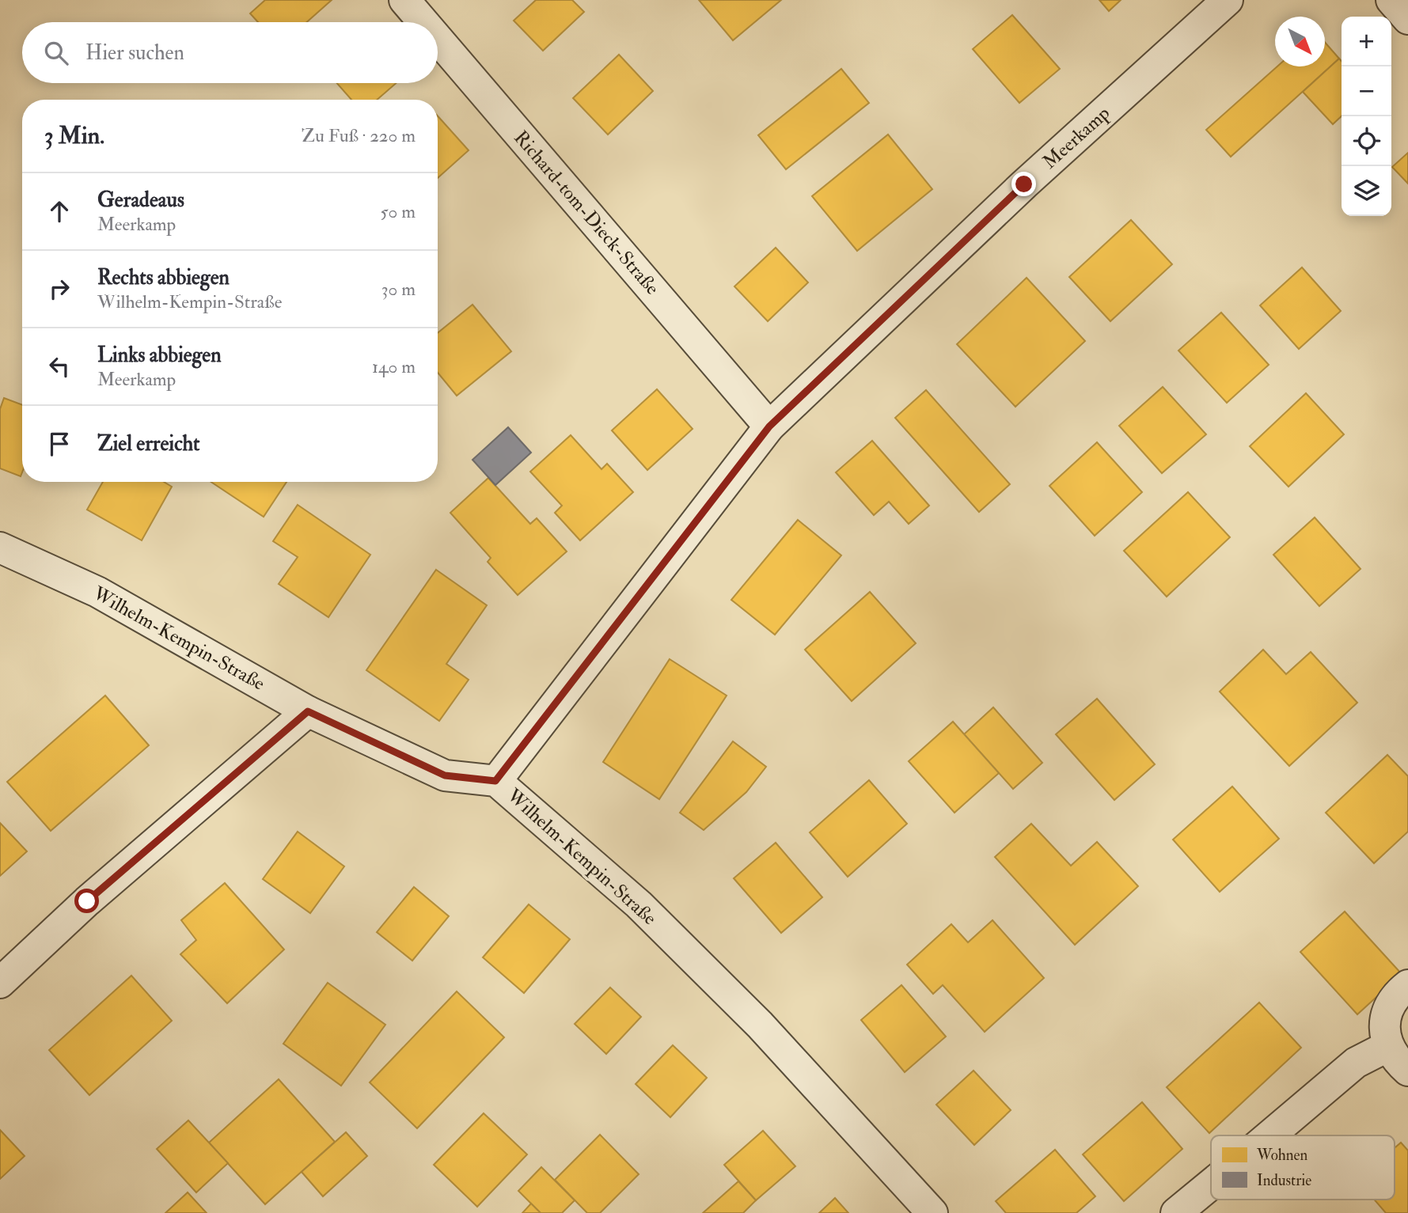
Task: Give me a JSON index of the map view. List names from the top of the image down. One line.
{"streets":{"street":["Meerkamp","Richard-tom-Dieck-Straße","Wilhelm-Kempin-Straße"]},"crossings":[["Meerkamp","Richard-tom-Dieck-Straße"],["Meerkamp","Wilhelm-Kempin-Straße"]],"legend":["Wohnen","Industrie"],"north":"bottom right","page":{"map_buttons":["+","−"],"search":"Hier suchen","heading":["3 Min.","Zu Fuß · 220 m"],"list":[["Geradeaus","Meerkamp","50 m"],["Rechts abbiegen","Wilhelm-Kempin-Straße","30 m"],["Links abbiegen","Meerkamp","140 m"],"Ziel erreicht"]}}
